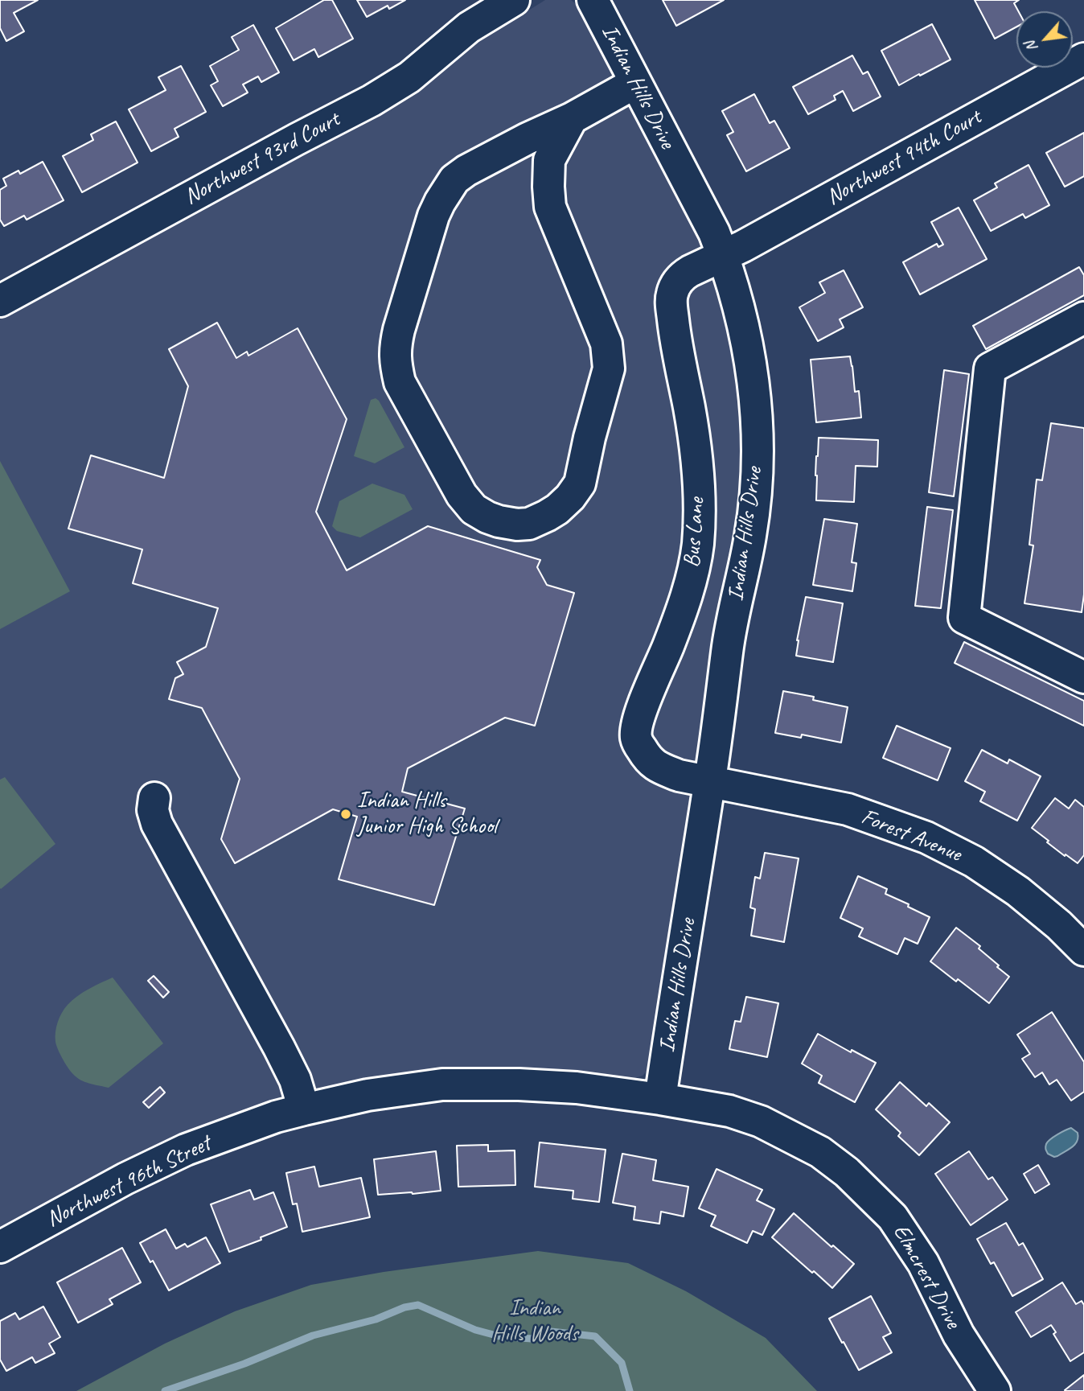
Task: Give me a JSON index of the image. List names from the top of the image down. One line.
{"streets":{"street":["Indian Hills Drive","Northwest 94th Court","Northwest 93rd Court","Bus Lane","Forest Avenue","Northwest 96th Street","Elmcrest Drive"]},"crossings":[["Indian Hills Drive","Northwest 94th Court"],["Indian Hills Drive","Bus Lane"],["Indian Hills Drive","Forest Avenue"],["Indian Hills Drive","Northwest 96th Street"],["Indian Hills Drive","Elmcrest Drive"],["Northwest 94th Court","Bus Lane"],["Bus Lane","Forest Avenue"],["Northwest 96th Street","Elmcrest Drive"]],"parks":["Indian Hills Woods"],"places":["Indian Hills Junior High School"],"north":"bottom left"}
